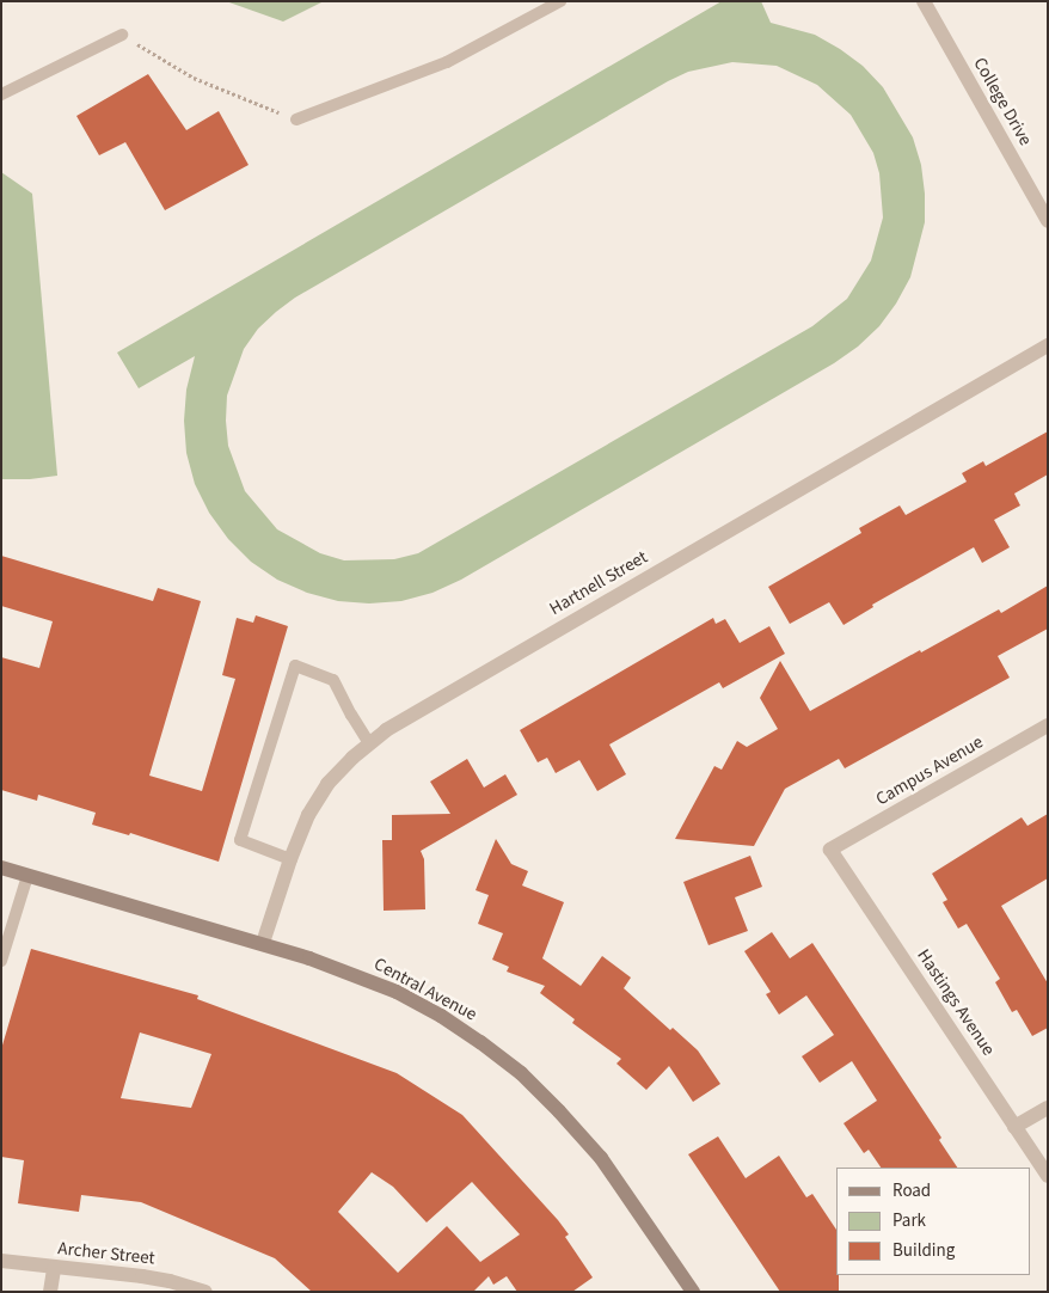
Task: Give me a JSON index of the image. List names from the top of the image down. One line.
{"streets":{"street":["College Drive","Hartnell Street","Campus Avenue","Central Avenue","Hastings Avenue","Archer Street"]},"crossings":[["Hartnell Street","Central Avenue"],["Campus Avenue","Hastings Avenue"]],"legend":["Road","Park","Building"]}
